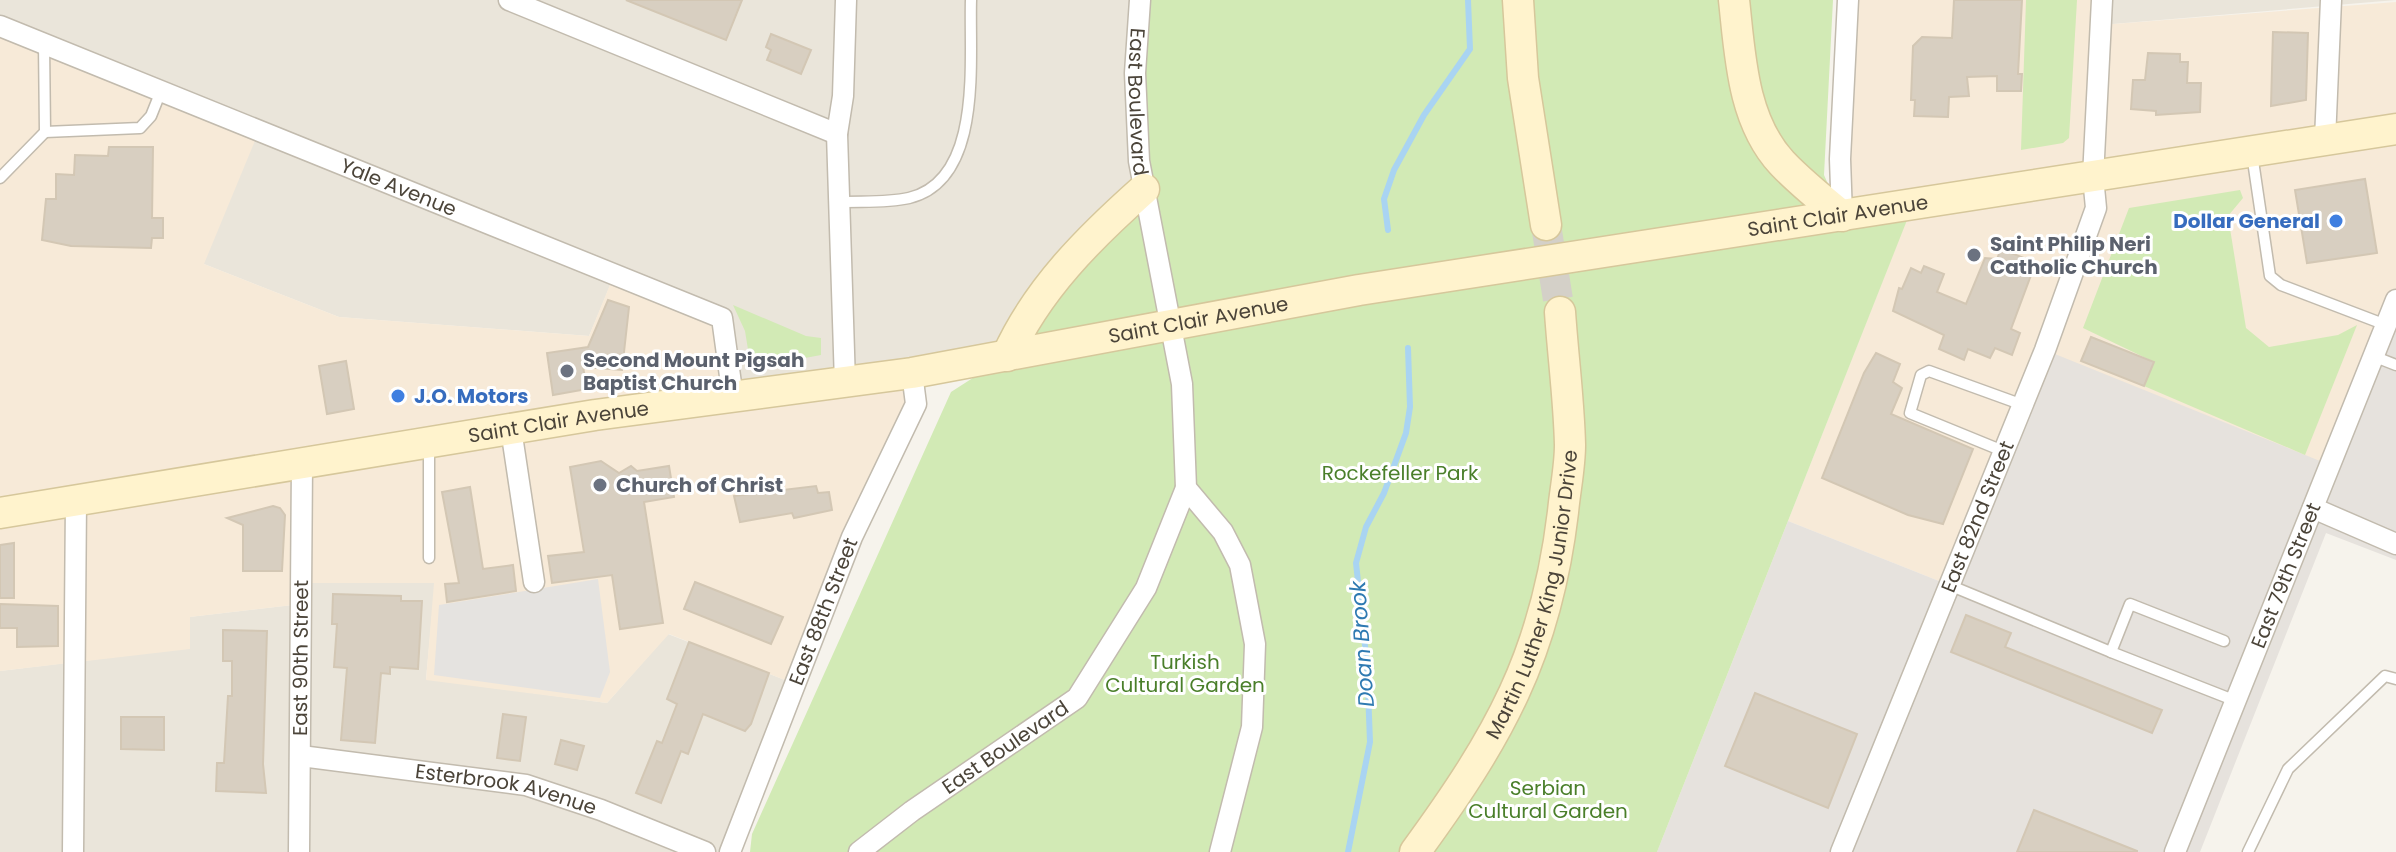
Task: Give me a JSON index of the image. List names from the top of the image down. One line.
{"streets":{"main road":["Saint Clair Avenue","Martin Luther King Junior Drive"],"street":["East Boulevard","Yale Avenue","East 82nd Street","East 79th Street","East 88th Street","East 90th Street","Esterbrook Avenue"]},"crossings":[["East Boulevard","Saint Clair Avenue"],["Yale Avenue","Saint Clair Avenue"],["Saint Clair Avenue","East 82nd Street"],["Saint Clair Avenue","East 88th Street"],["Saint Clair Avenue","East 90th Street"],["East 90th Street","Esterbrook Avenue"]],"water":["Doan Brook"],"parks":["Rockefeller Park","Turkish Cultural Garden","Serbian Cultural Garden"],"places":["Dollar General","Saint Philip Neri Catholic Church","Second Mount Pigsah Baptist Church","J.O. Motors","Church of Christ"]}
